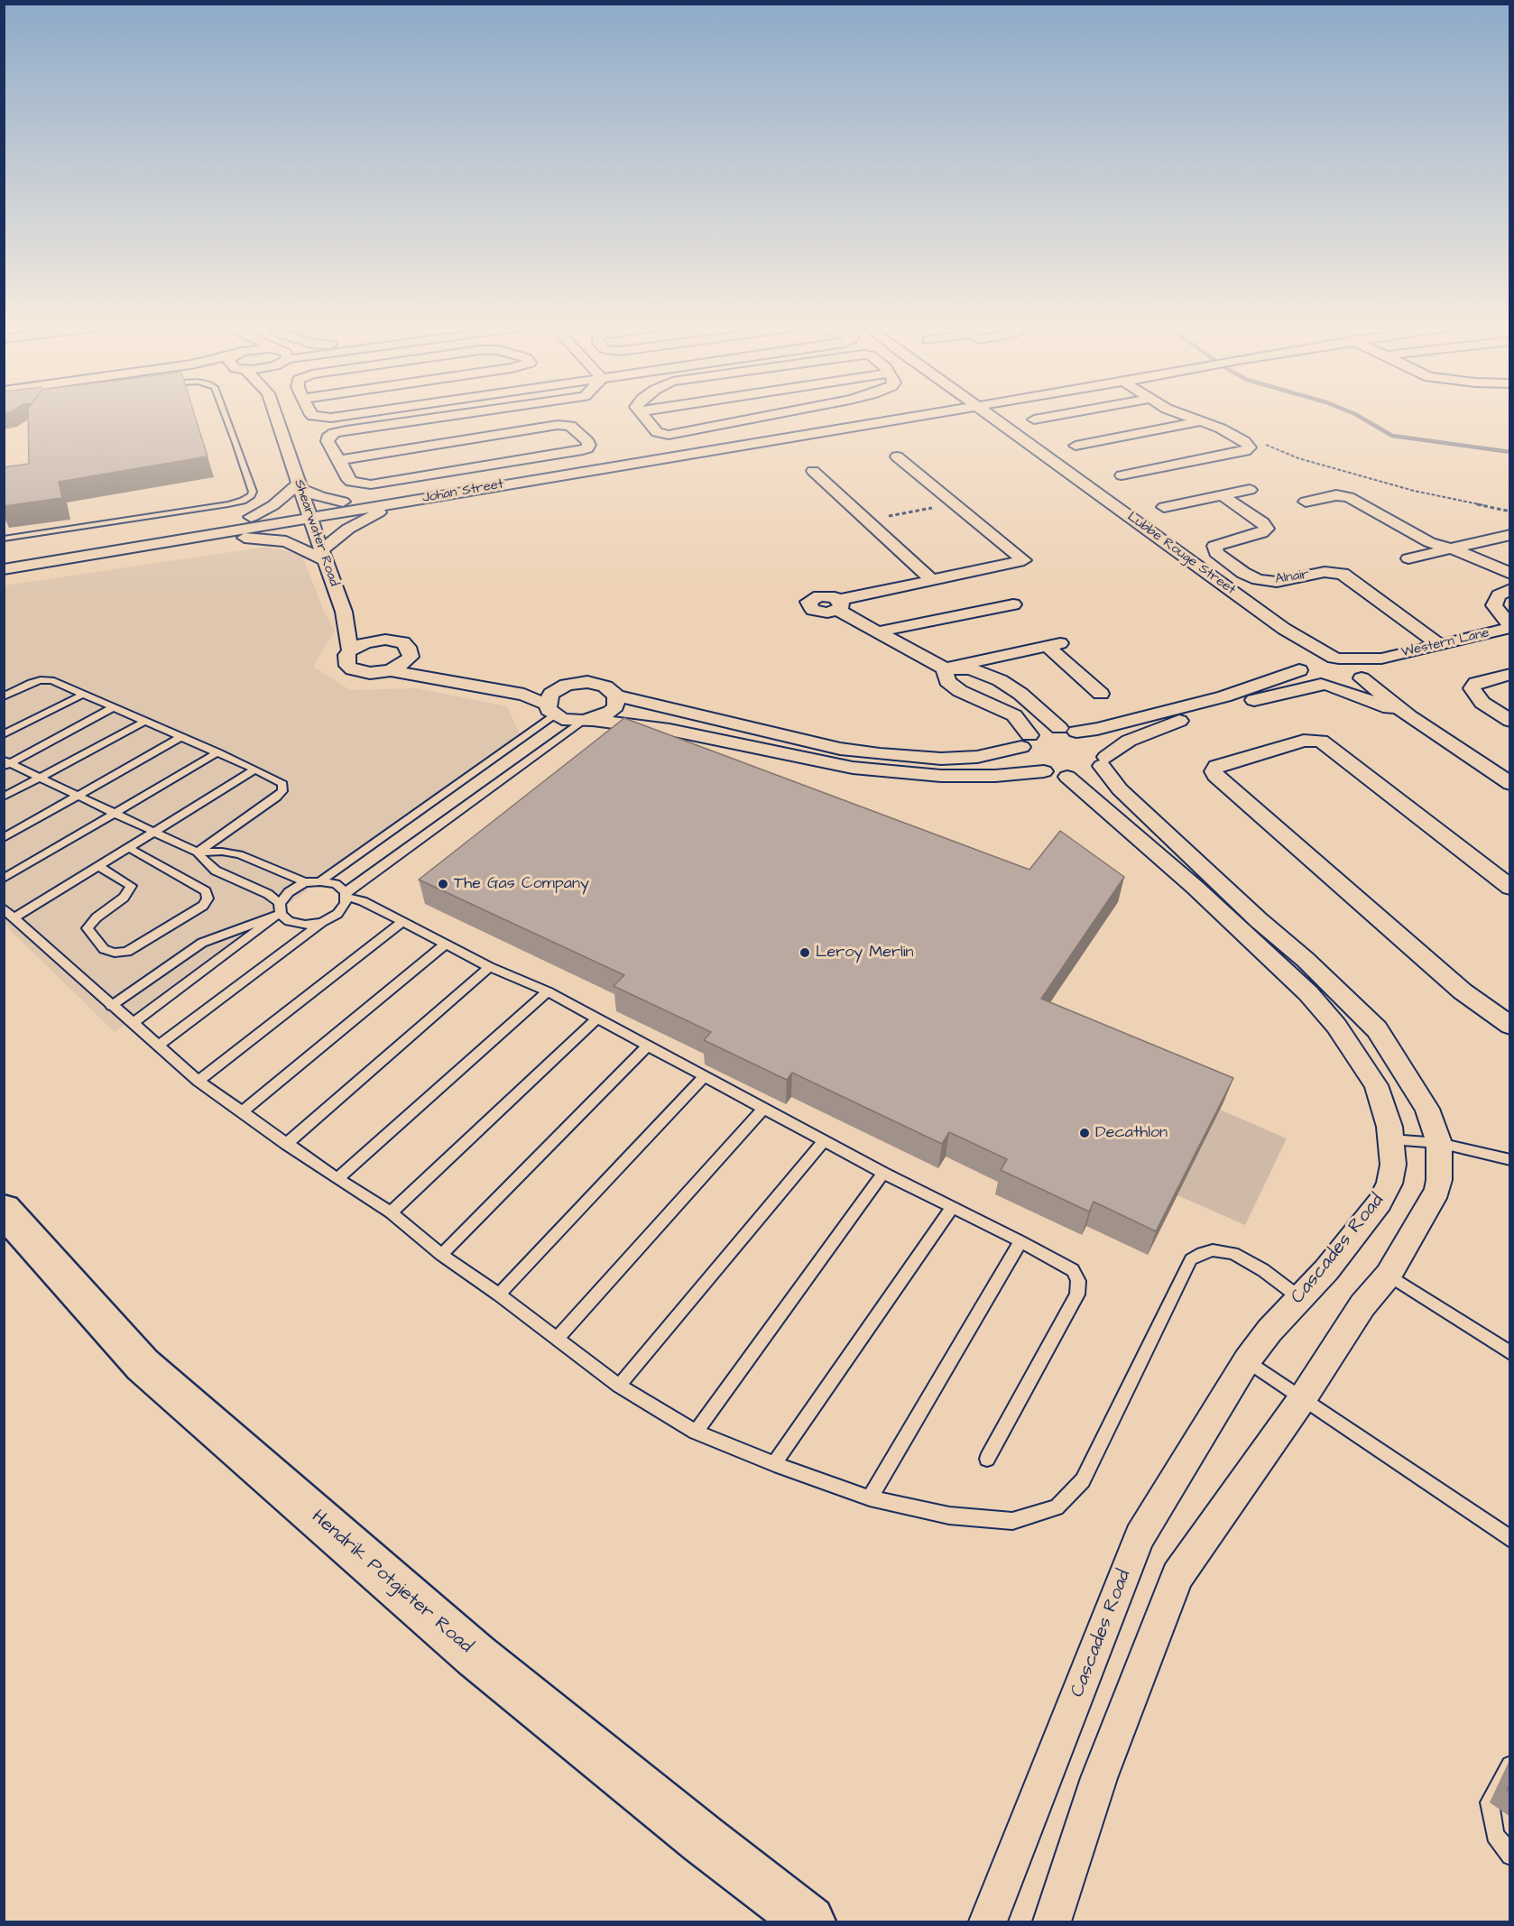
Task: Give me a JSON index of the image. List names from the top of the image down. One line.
{"streets":{"main road":["Hendrik Potgieter Road"],"street":["Johan Street","Shearwater Road","Lubbe Rouge Street","Alnair","Western Lane","Cascades Road"]},"crossings":[["Johan Street","Shearwater Road"],["Johan Street","Lubbe Rouge Street"],["Lubbe Rouge Street","Western Lane"],["Alnair","Western Lane"],["Western Lane","Cascades Road"]],"places":["The Gas Company","Leroy Merlin","Decathlon"]}
